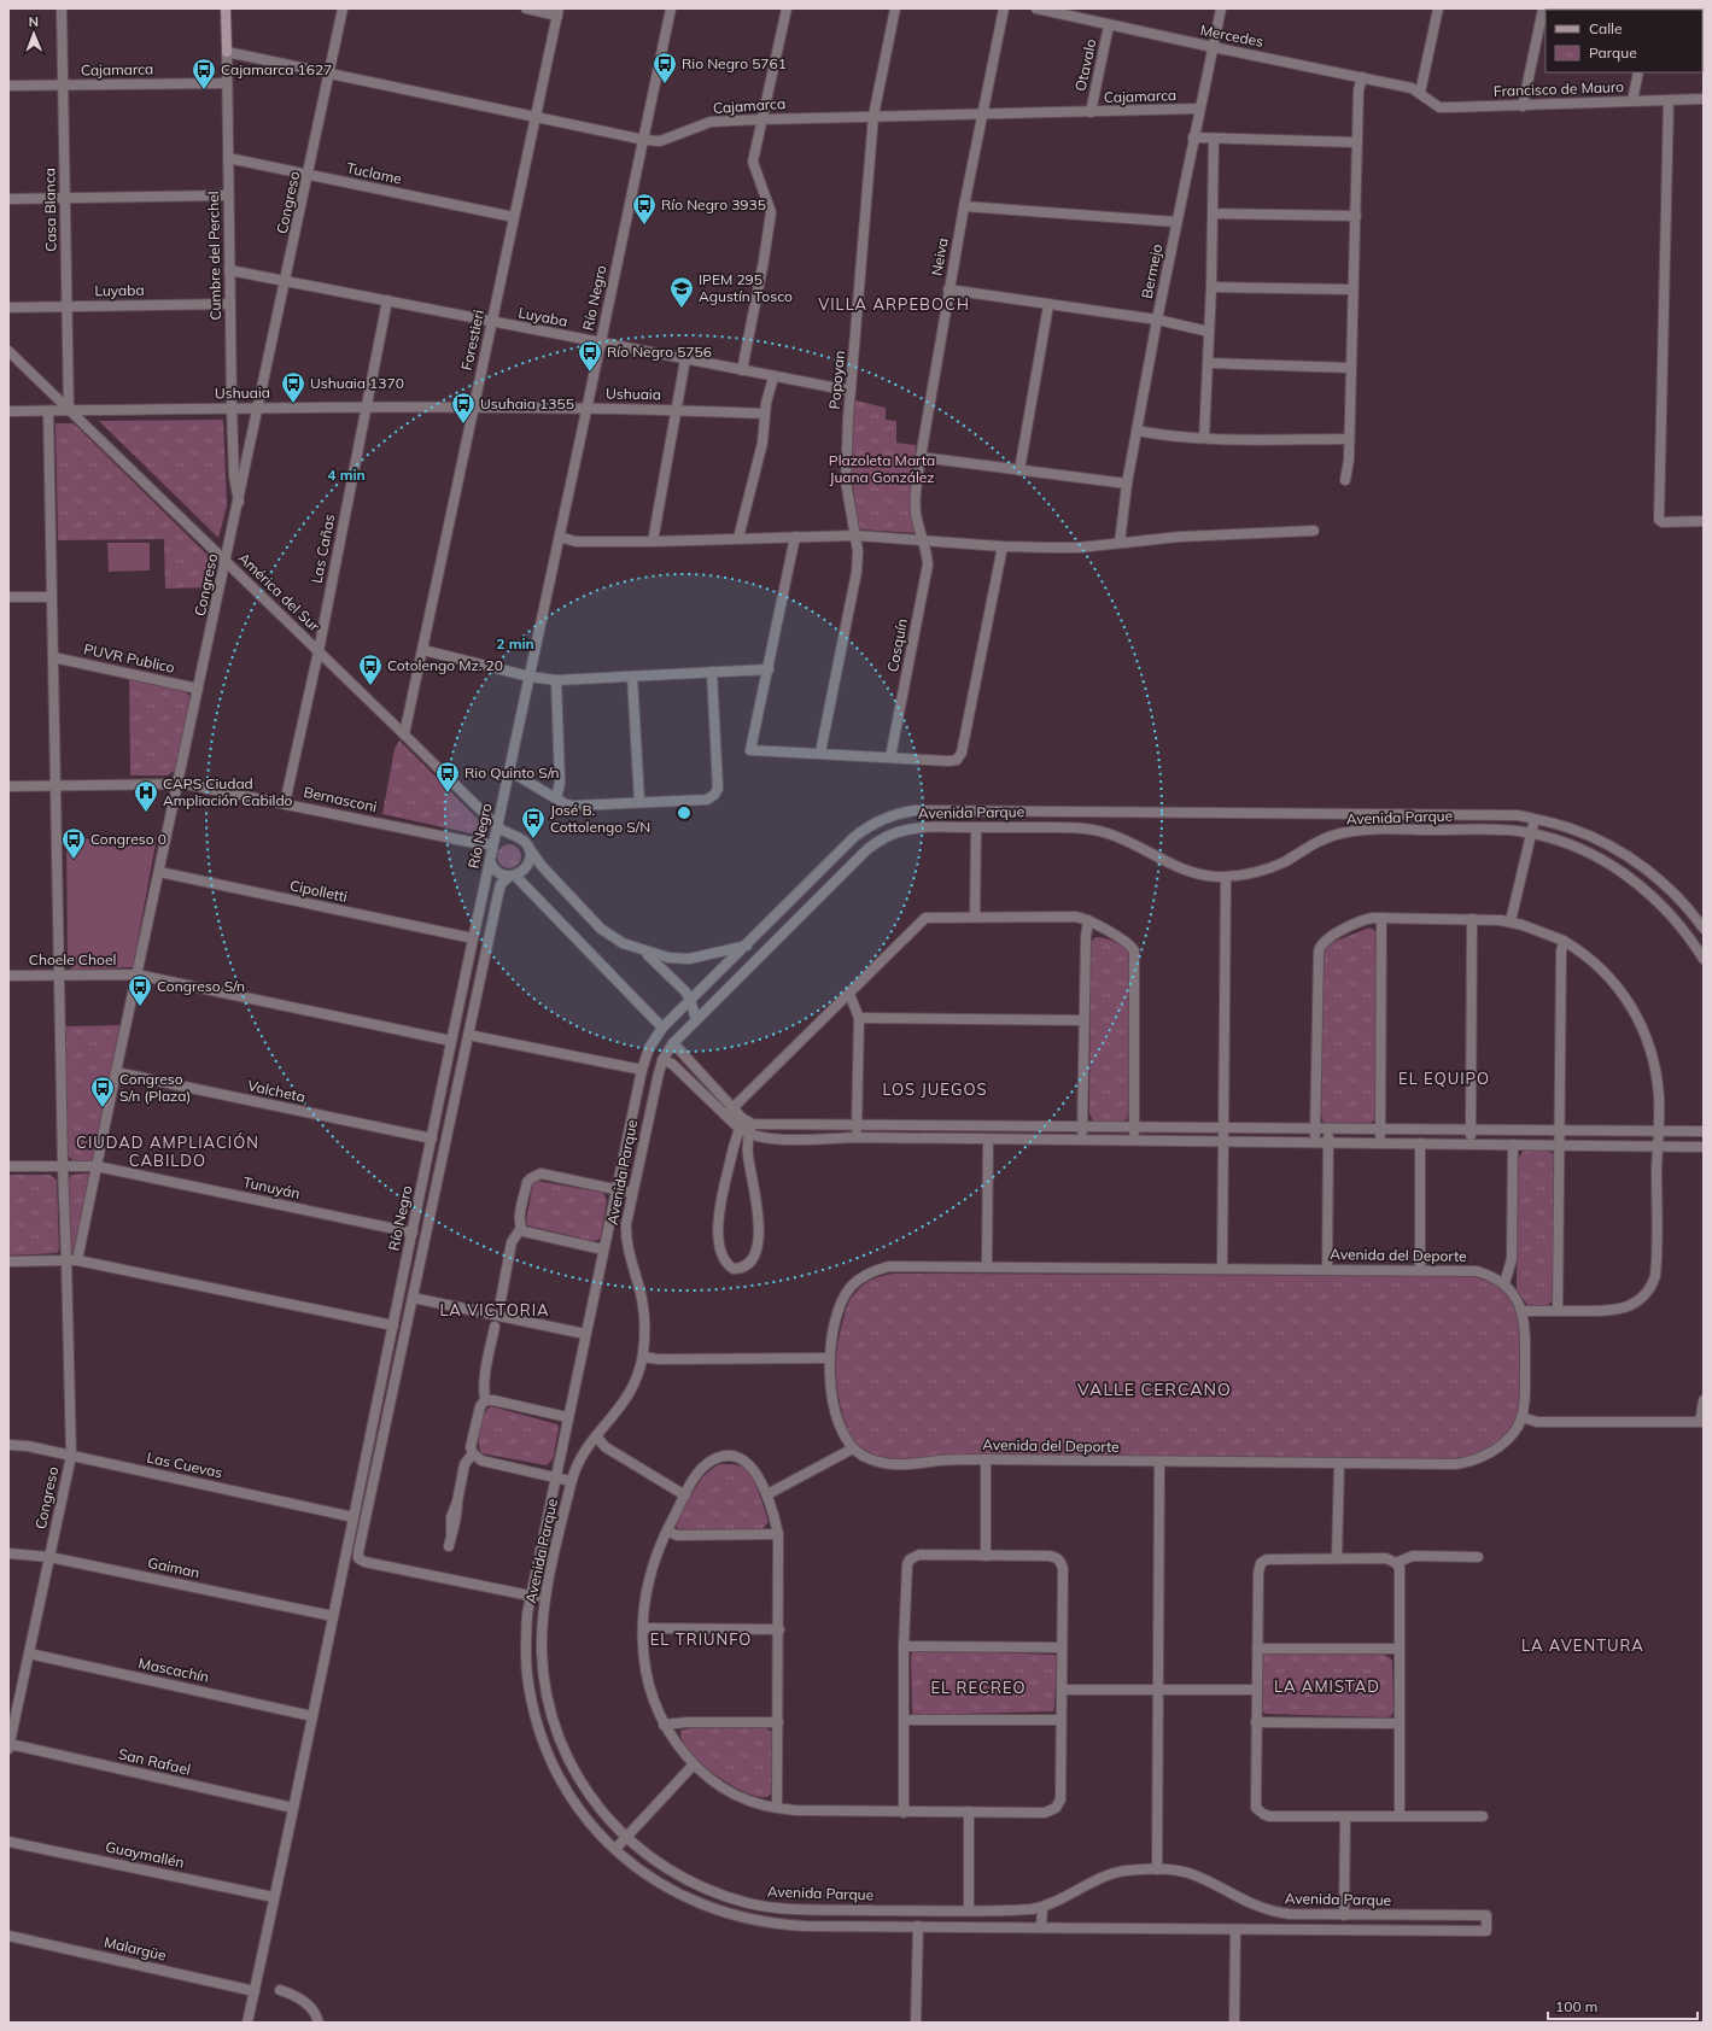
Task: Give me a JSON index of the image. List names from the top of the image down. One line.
{"streets":{"main road":["Cumbre del Perchel"],"street":["Mercedes","Otavalo","Cajamarca","Francisco de Mauro","Tuclame","Congreso","Casa Blanca","Neiva","Bermejo","Luyaba","Río Negro","Forestieri","Popoyan","Ushuaia","Las Cañas","América del Sur","Cosquín","PUVR Publico","Bernasconi","Avenida Parque","Cipolletti","Choele Choel","Valcheta","Tunuyán","Avenida del Deporte","Las Cuevas","Gaiman","Mascachín","San Rafael","Guaymallén","Malargüe"]},"crossings":[["Mercedes","Otavalo"],["Mercedes","Francisco de Mauro"],["Mercedes","Bermejo"],["Otavalo","Cajamarca"],["Cajamarca","Congreso"],["Cajamarca","Casa Blanca"],["Cajamarca","Cumbre del Perchel"],["Cajamarca","Neiva"],["Cajamarca","Bermejo"],["Cajamarca","Río Negro"],["Cajamarca","Forestieri"],["Cajamarca","Popoyan"],["Tuclame","Congreso"],["Tuclame","Cumbre del Perchel"],["Tuclame","Forestieri"],["Congreso","Cumbre del Perchel"],["Congreso","Luyaba"],["Congreso","Ushuaia"],["Congreso","América del Sur"],["Congreso","PUVR Publico"],["Congreso","Bernasconi"],["Congreso","Cipolletti"],["Congreso","Choele Choel"],["Congreso","Valcheta"],["Congreso","Tunuyán"],["Congreso","Las Cuevas"],["Congreso","Gaiman"],["Congreso","Mascachín"],["Congreso","San Rafael"],["Casa Blanca","Luyaba"],["Casa Blanca","Ushuaia"],["Casa Blanca","América del Sur"],["Cumbre del Perchel","Luyaba"],["Cumbre del Perchel","Ushuaia"],["Neiva","Cosquín"],["Luyaba","Río Negro"],["Luyaba","Forestieri"],["Luyaba","Popoyan"],["Luyaba","Las Cañas"],["Río Negro","Ushuaia"],["Río Negro","América del Sur"],["Río Negro","Bernasconi"],["Río Negro","Avenida Parque"],["Río Negro","Cipolletti"],["Río Negro","Choele Choel"],["Río Negro","Valcheta"],["Río Negro","Tunuyán"],["Río Negro","Las Cuevas"],["Río Negro","Gaiman"],["Río Negro","Mascachín"],["Río Negro","San Rafael"],["Río Negro","Guaymallén"],["Río Negro","Malargüe"],["Forestieri","Ushuaia"],["Forestieri","América del Sur"],["Ushuaia","Las Cañas"],["Ushuaia","América del Sur"],["Las Cañas","América del Sur"],["Las Cañas","Bernasconi"],["América del Sur","Bernasconi"]],"districts":["VILLA ARPEBOCH","EL EQUIPO","LOS JUEGOS","CIUDAD AMPLIACIÓN CABILDO","LA VICTORIA","VALLE CERCANO","EL TRIUNFO","LA AVENTURA","LA AMISTAD","EL RECREO"],"parks":["Plazoleta Marta Juana González"],"places":{"bus stop":["Rio Negro 5761","Cajamarca 1627","Río Negro 3935","Río Negro 5756","Ushuaia 1370","Usuhaia 1355","Cotolengo Mz. 20","Rio Quinto S/n","José B. Cottolengo S/N","Congreso 0","Congreso S/n","Congreso S/n (Plaza)"],"school or university":["IPEM 295 Agustín Tosco"],"hospital":["CAPS Ciudad Ampliación Cabildo"]},"legend":["Calle","Parque"],"scale_bar":"100 m","north":"top","rings":["4 min","2 min"]}
